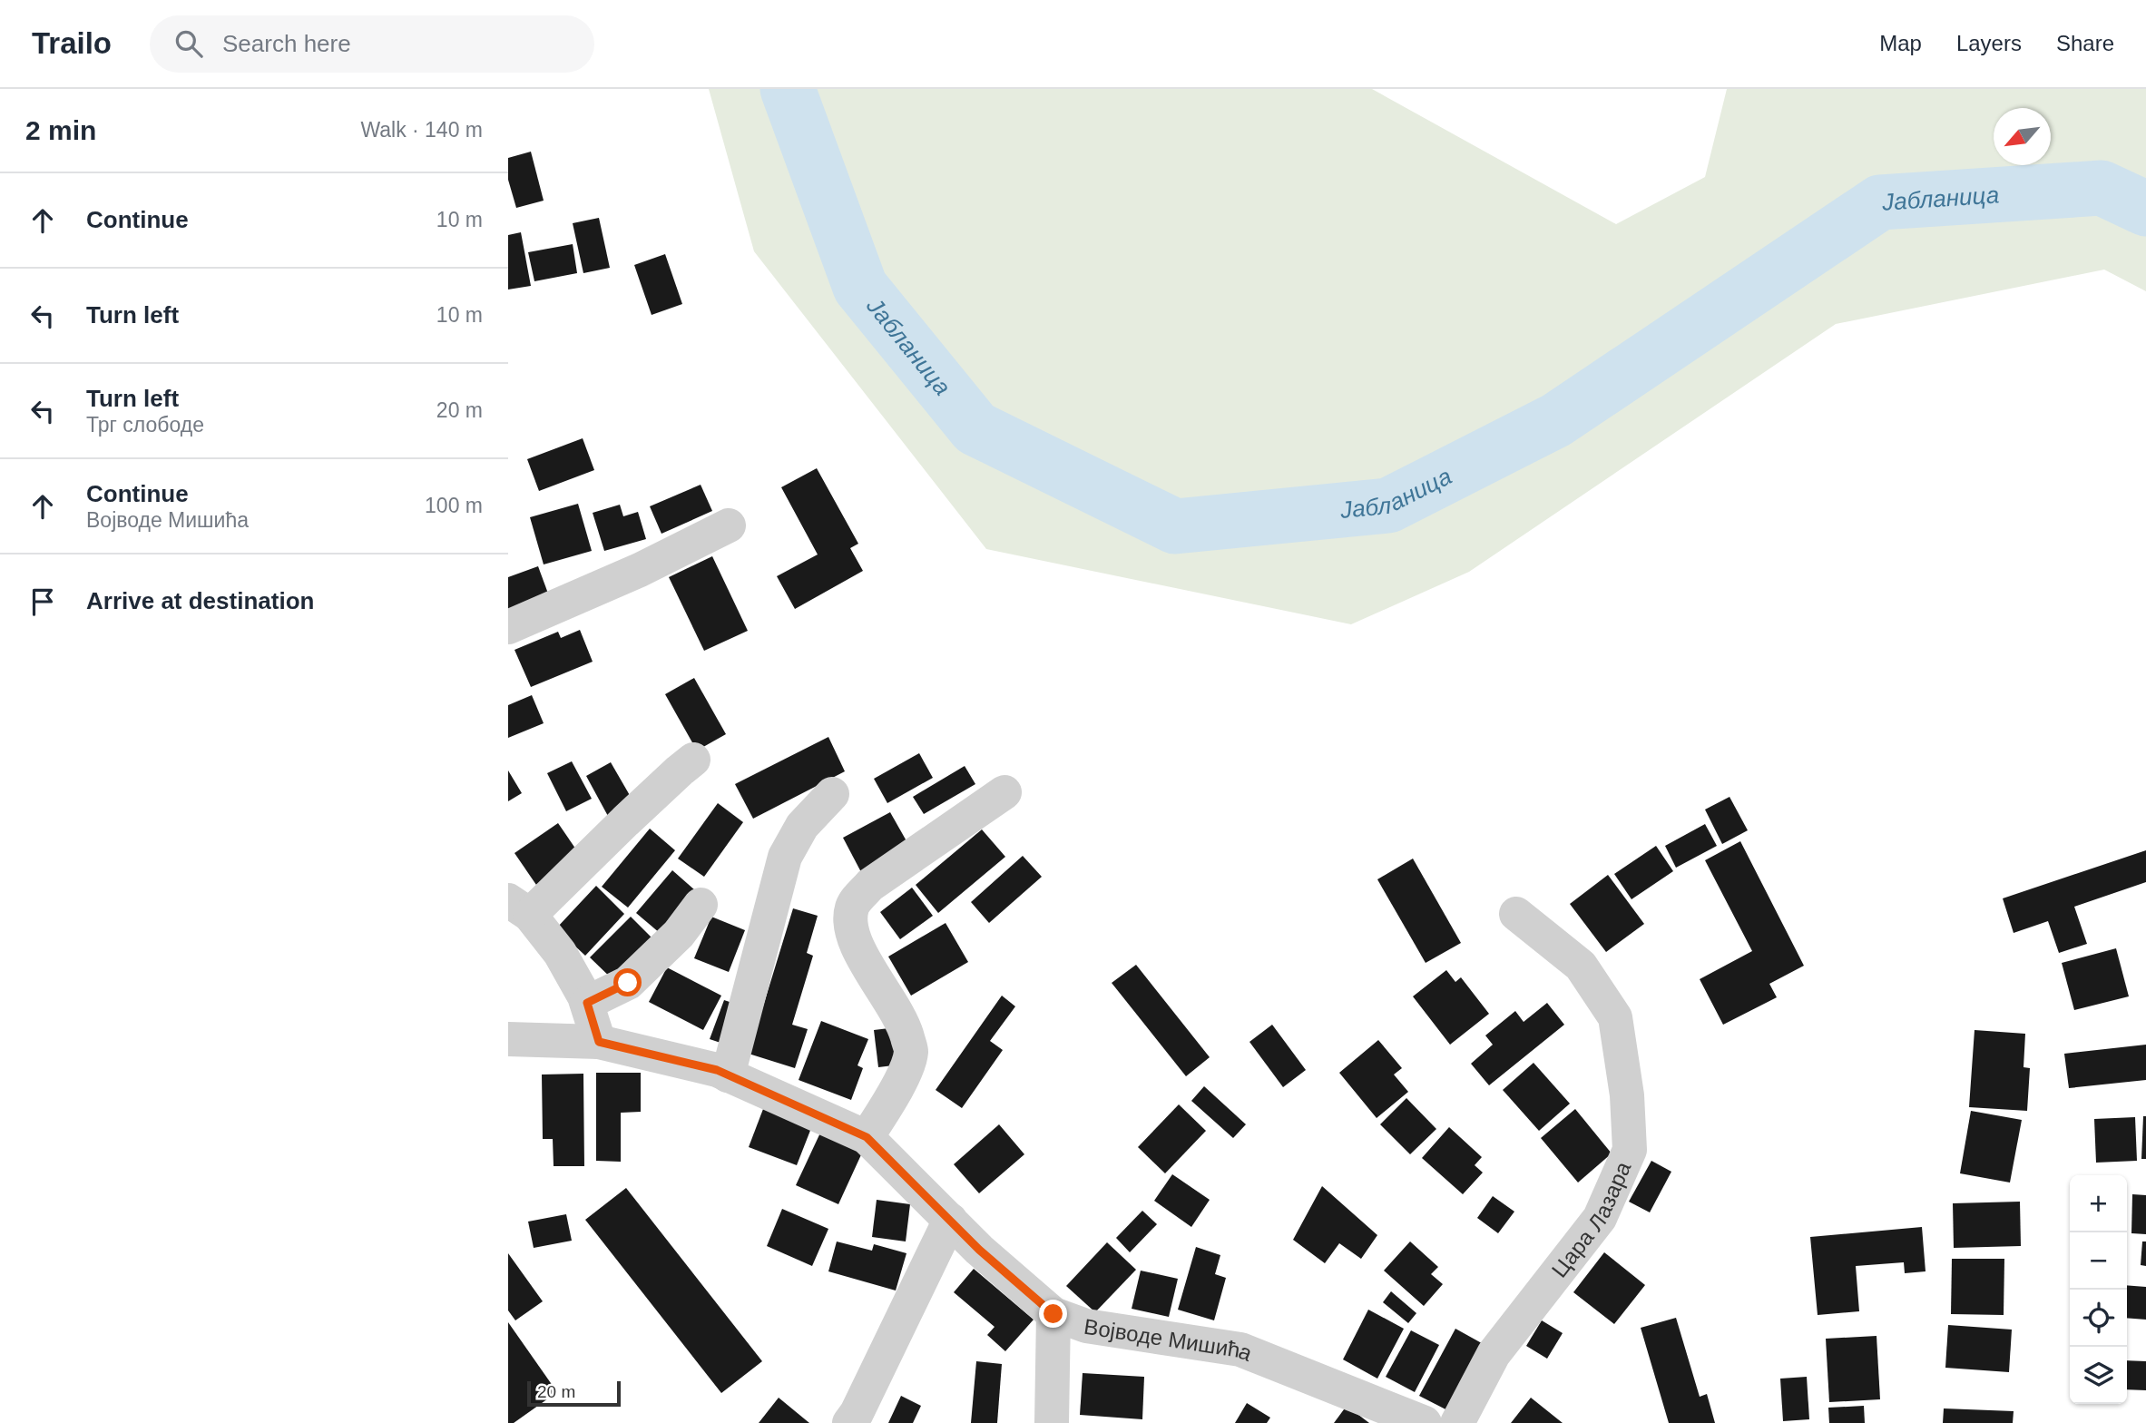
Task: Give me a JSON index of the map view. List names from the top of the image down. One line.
{"streets":{"street":["Цара Лазара","Војводе Мишића"]},"water":["Јабланица"],"scale_bar":"20 m","north":"bottom left","page":{"header":"Trailo","search":"Search here","nav":["Map","Layers","Share"],"heading":["2 min","Walk · 140 m"],"list":[["Continue","10 m"],["Turn left","10 m"],["Turn left","Трг слободе","20 m"],["Continue","Војводе Мишића","100 m"],"Arrive at destination"],"map_buttons":["+","−"],"scale":"20 m"}}
